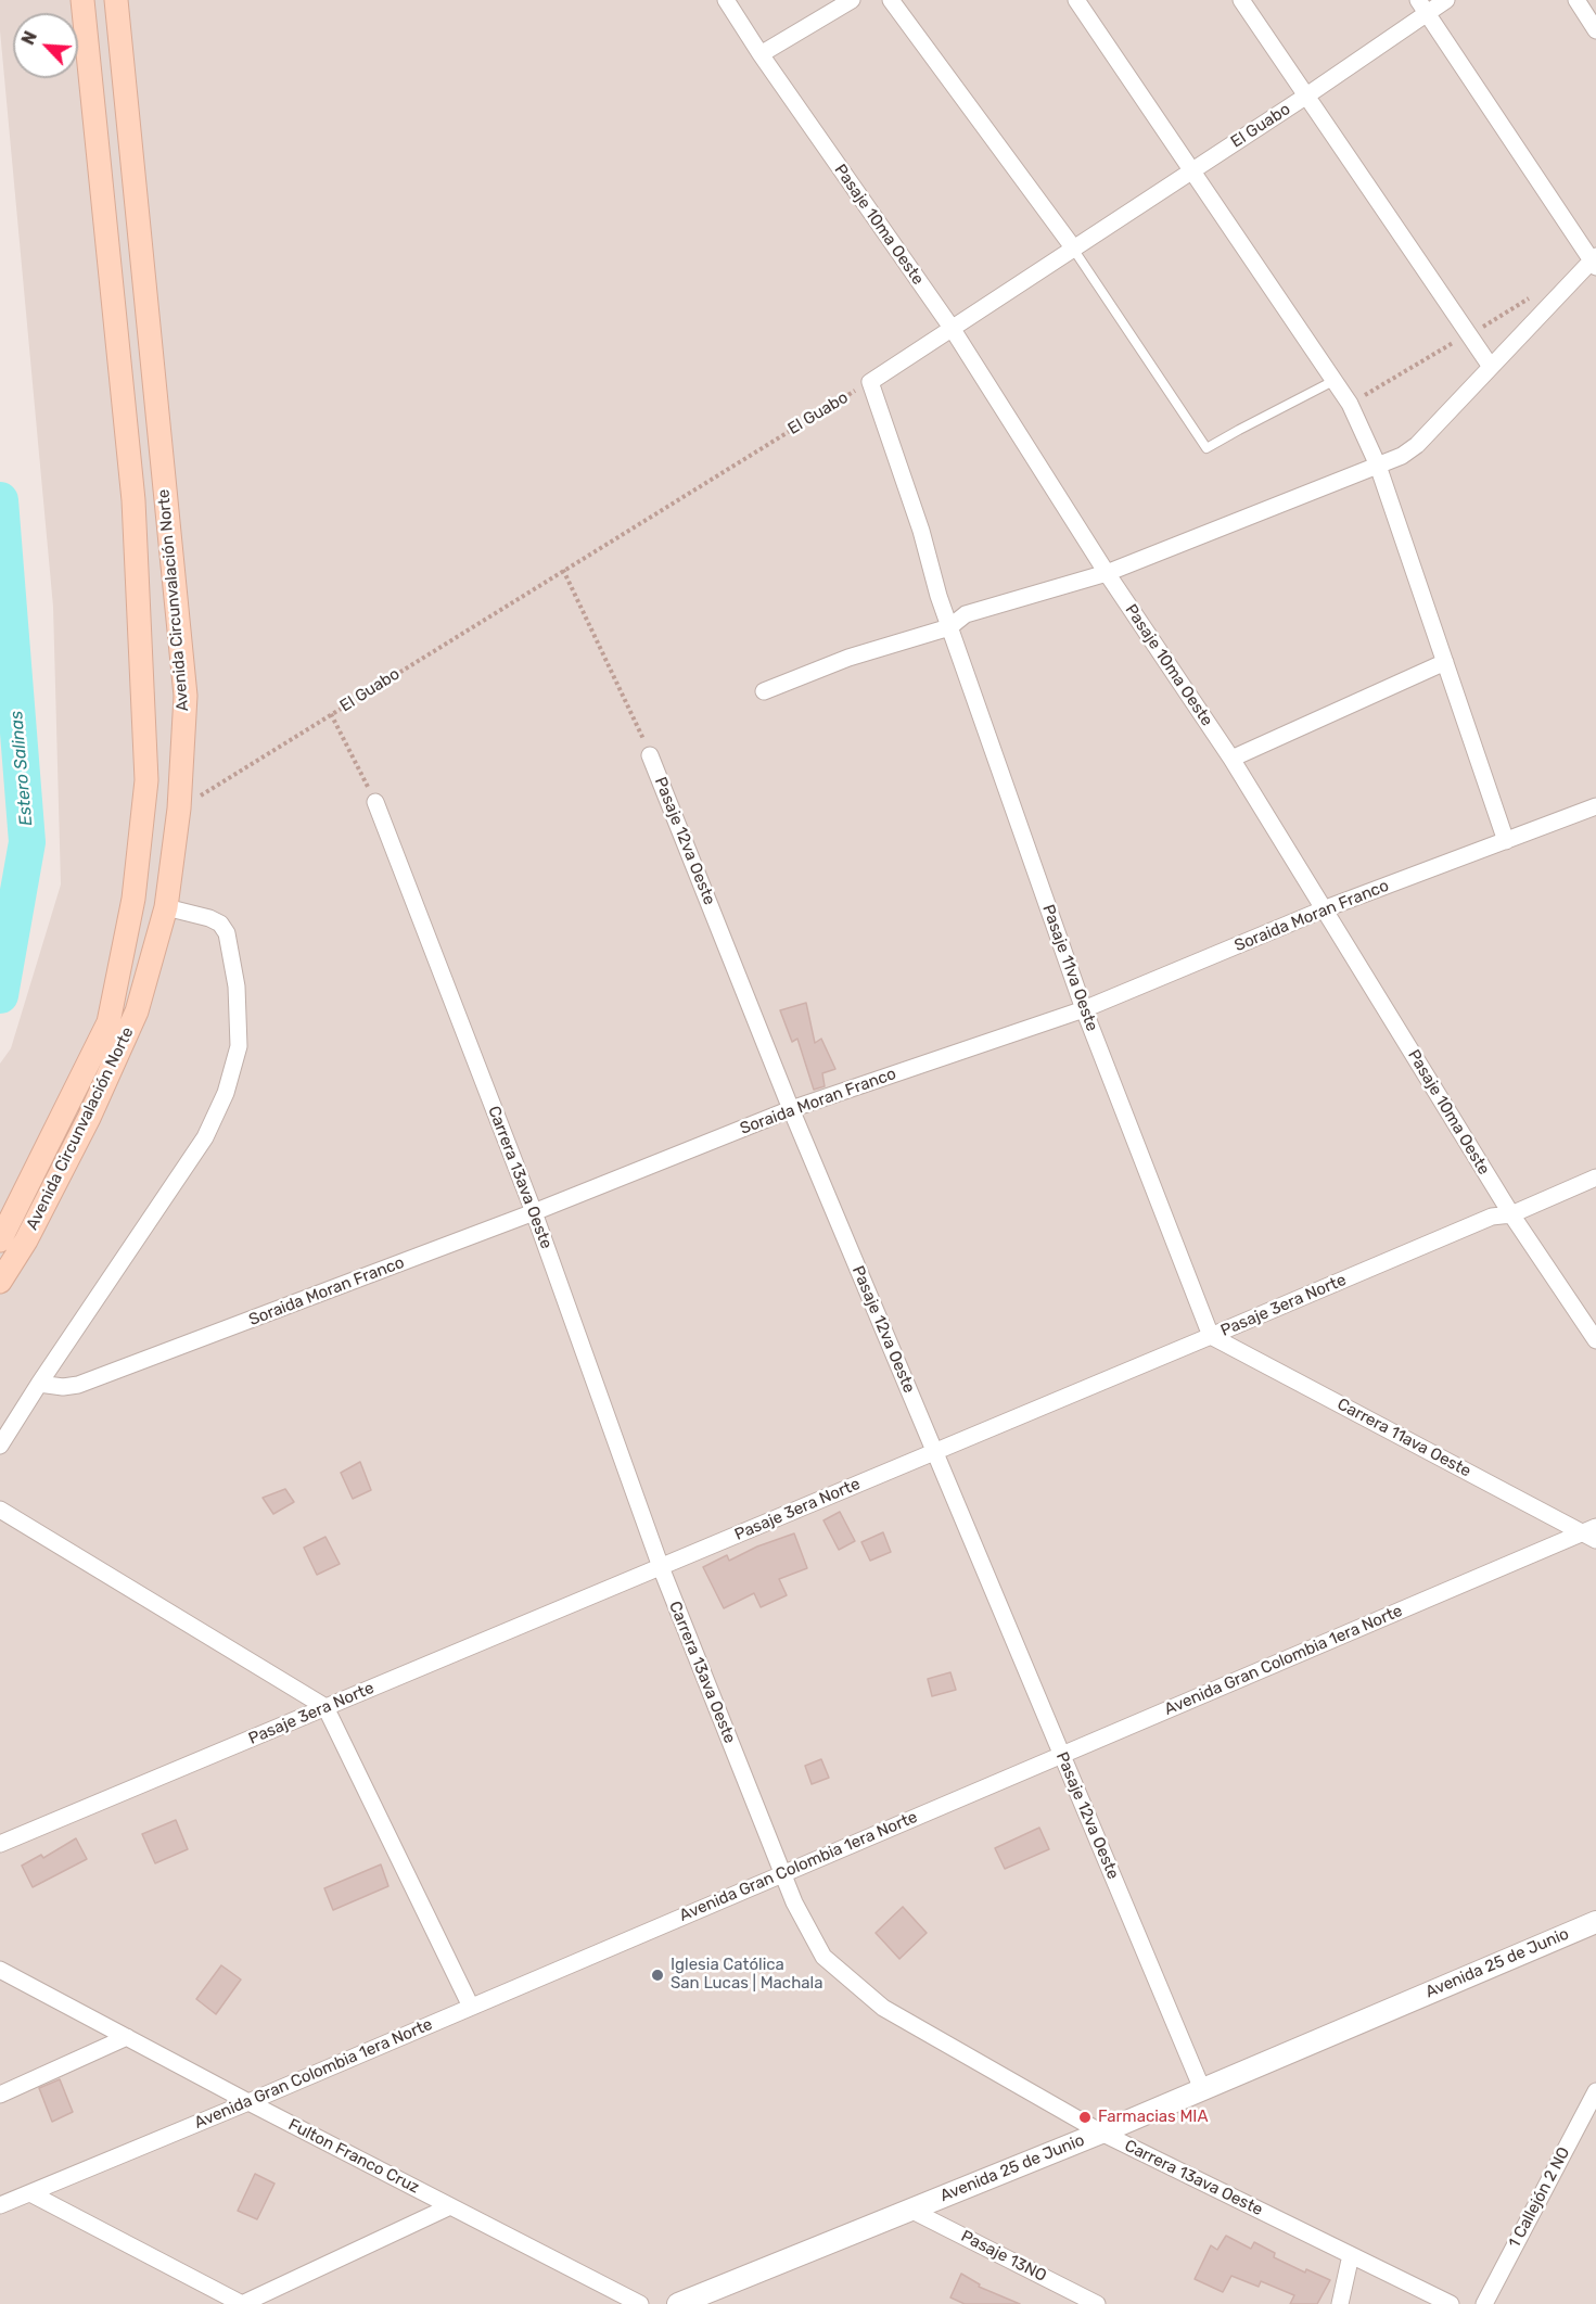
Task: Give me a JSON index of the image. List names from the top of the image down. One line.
{"streets":{"main road":["Avenida Circunvalación Norte"],"street":["El Guabo","Pasaje 10ma Oeste","Pasaje 12va Oeste","Soraida Moran Franco","Pasaje 11va Oeste","Carrera 13ava Oeste","Pasaje 3era Norte","Carrera 11ava Oeste","Avenida Gran Colombia 1era Norte","Avenida 25 de Junio","Fulton Franco Cruz","1 Callejón 2 NO","Pasaje 13NO"]},"crossings":[["El Guabo","Pasaje 10ma Oeste"],["El Guabo","Avenida Circunvalación Norte"],["El Guabo","Pasaje 11va Oeste"],["Pasaje 10ma Oeste","Soraida Moran Franco"],["Pasaje 10ma Oeste","Pasaje 3era Norte"],["Pasaje 12va Oeste","Soraida Moran Franco"],["Pasaje 12va Oeste","Pasaje 3era Norte"],["Pasaje 12va Oeste","Avenida Gran Colombia 1era Norte"],["Pasaje 12va Oeste","Avenida 25 de Junio"],["Soraida Moran Franco","Pasaje 11va Oeste"],["Soraida Moran Franco","Carrera 13ava Oeste"],["Pasaje 11va Oeste","Pasaje 3era Norte"],["Pasaje 11va Oeste","Carrera 11ava Oeste"],["Carrera 13ava Oeste","Pasaje 3era Norte"],["Carrera 13ava Oeste","Avenida Gran Colombia 1era Norte"],["Carrera 13ava Oeste","Avenida 25 de Junio"],["Pasaje 3era Norte","Carrera 11ava Oeste"],["Carrera 11ava Oeste","Avenida Gran Colombia 1era Norte"],["Avenida Gran Colombia 1era Norte","Fulton Franco Cruz"],["Avenida 25 de Junio","Pasaje 13NO"]],"water":["Estero Salinas"],"places":["Iglesia Católica San Lucas | Machala","Farmacias MIA"],"north":"top left"}
